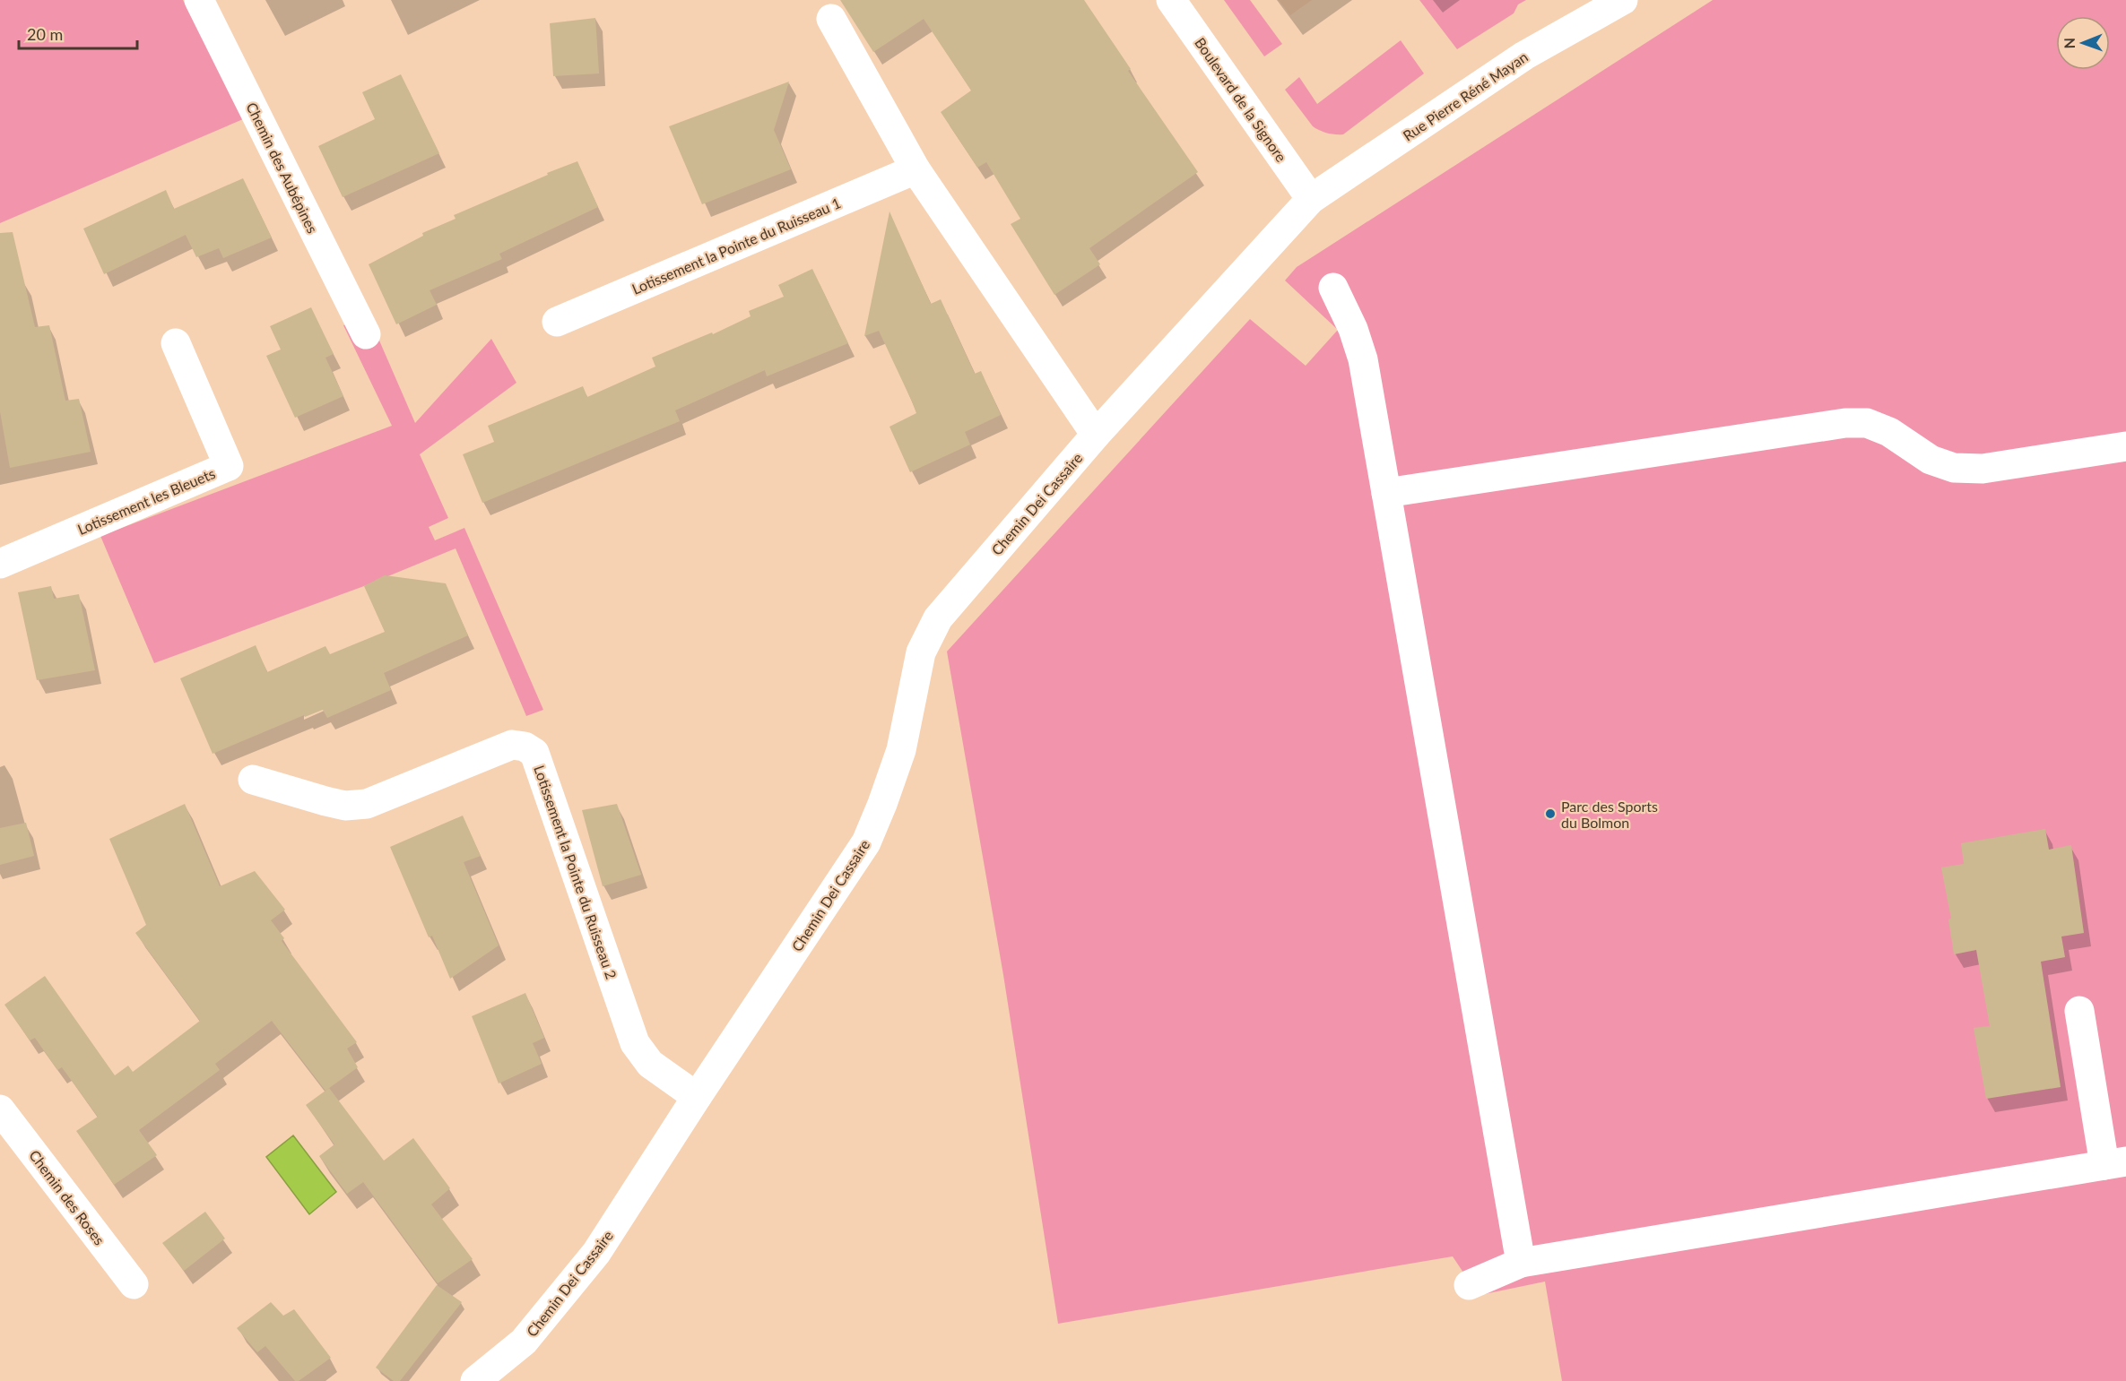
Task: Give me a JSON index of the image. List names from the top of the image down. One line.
{"streets":{"street":["Rue Pierre Réné Mayan","Boulevard de la Signore","Chemin des Aubépines","Lotissement la Pointe du Ruisseau 1","Lotissement les Bleuets","Chemin Dei Cassaire","Lotissement la Pointe du Ruisseau 2","Chemin des Roses"]},"crossings":[["Rue Pierre Réné Mayan","Boulevard de la Signore"],["Rue Pierre Réné Mayan","Chemin Dei Cassaire"],["Boulevard de la Signore","Chemin Dei Cassaire"],["Chemin Dei Cassaire","Lotissement la Pointe du Ruisseau 2"]],"places":["Parc des Sports du Bolmon"],"scale_bar":"20 m","north":"left"}
